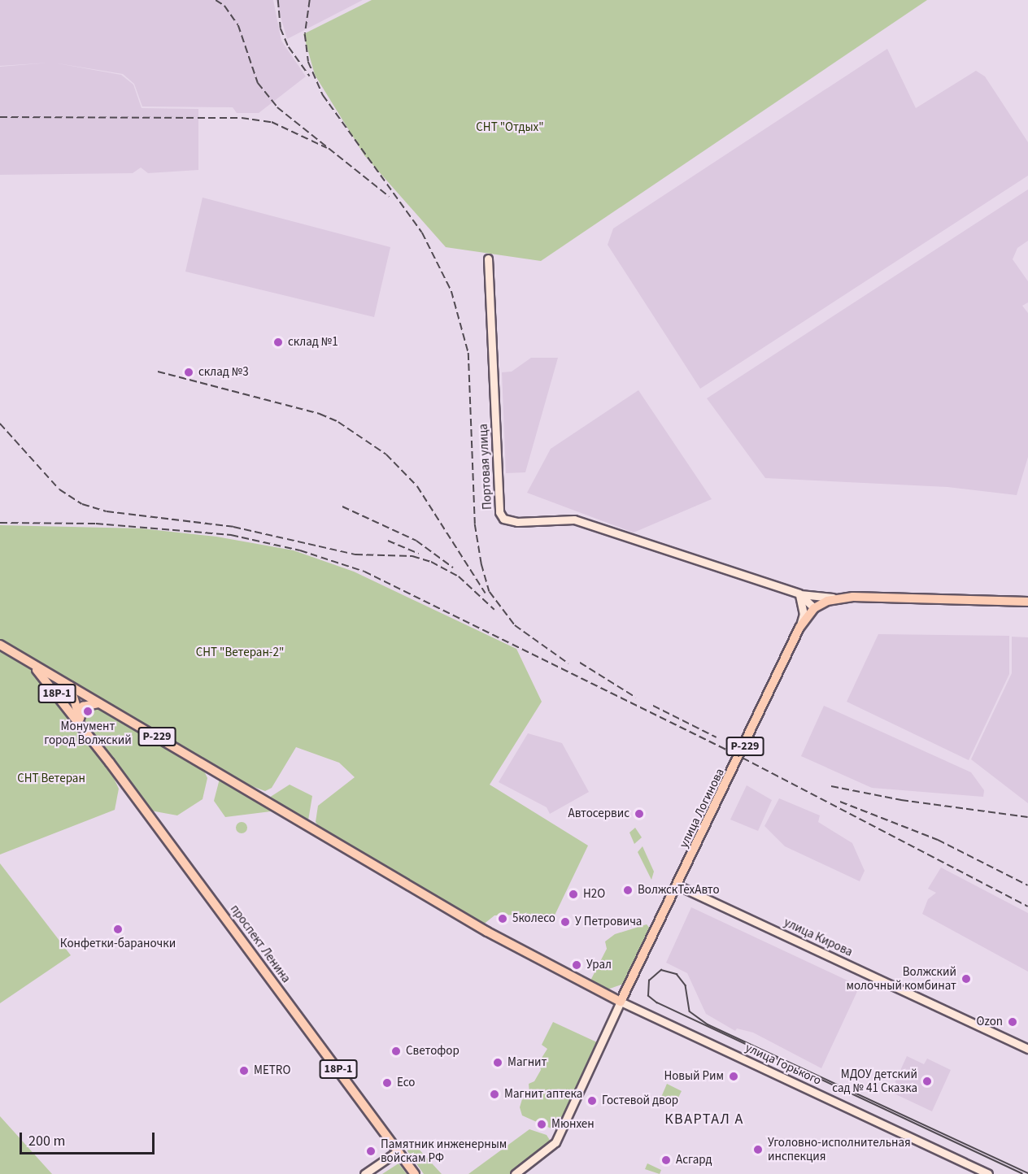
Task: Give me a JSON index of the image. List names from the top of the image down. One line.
{"streets":{"main road":["18Р-1","Р-229","улица Логинова","проспект Ленина"],"street":["Портовая улица","улица Кирова","улица Горького"]},"crossings":[["Портовая улица","улица Логинова"],["Р-229","улица Логинова"],["Р-229","проспект Ленина"],["Р-229","улица Горького"],["улица Логинова","улица Кирова"],["улица Логинова","улица Горького"]],"districts":["КВАРТАЛ А"],"parks":["СНТ \"Отдых\"","СНТ \"Ветеран-2\"","СНТ Ветеран"],"places":["склад №1","склад №3","Монумент город Волжский","Автосервис","ВолжскТехАвто","H2O","5колесо","У Петровича","Конфетки-бараночки","Урал","Волжский молочный комбинат","Ozon","Светофор","Магнит","METRO","Новый Рим","МДОУ детский сад № 41 Сказка","Eco","Магнит аптека","Гостевой двор","Мюнхен","Уголовно-исполнительная инспекция","Памятник инженерным войскам РФ","Асгард"],"scale_bar":"200 m"}
